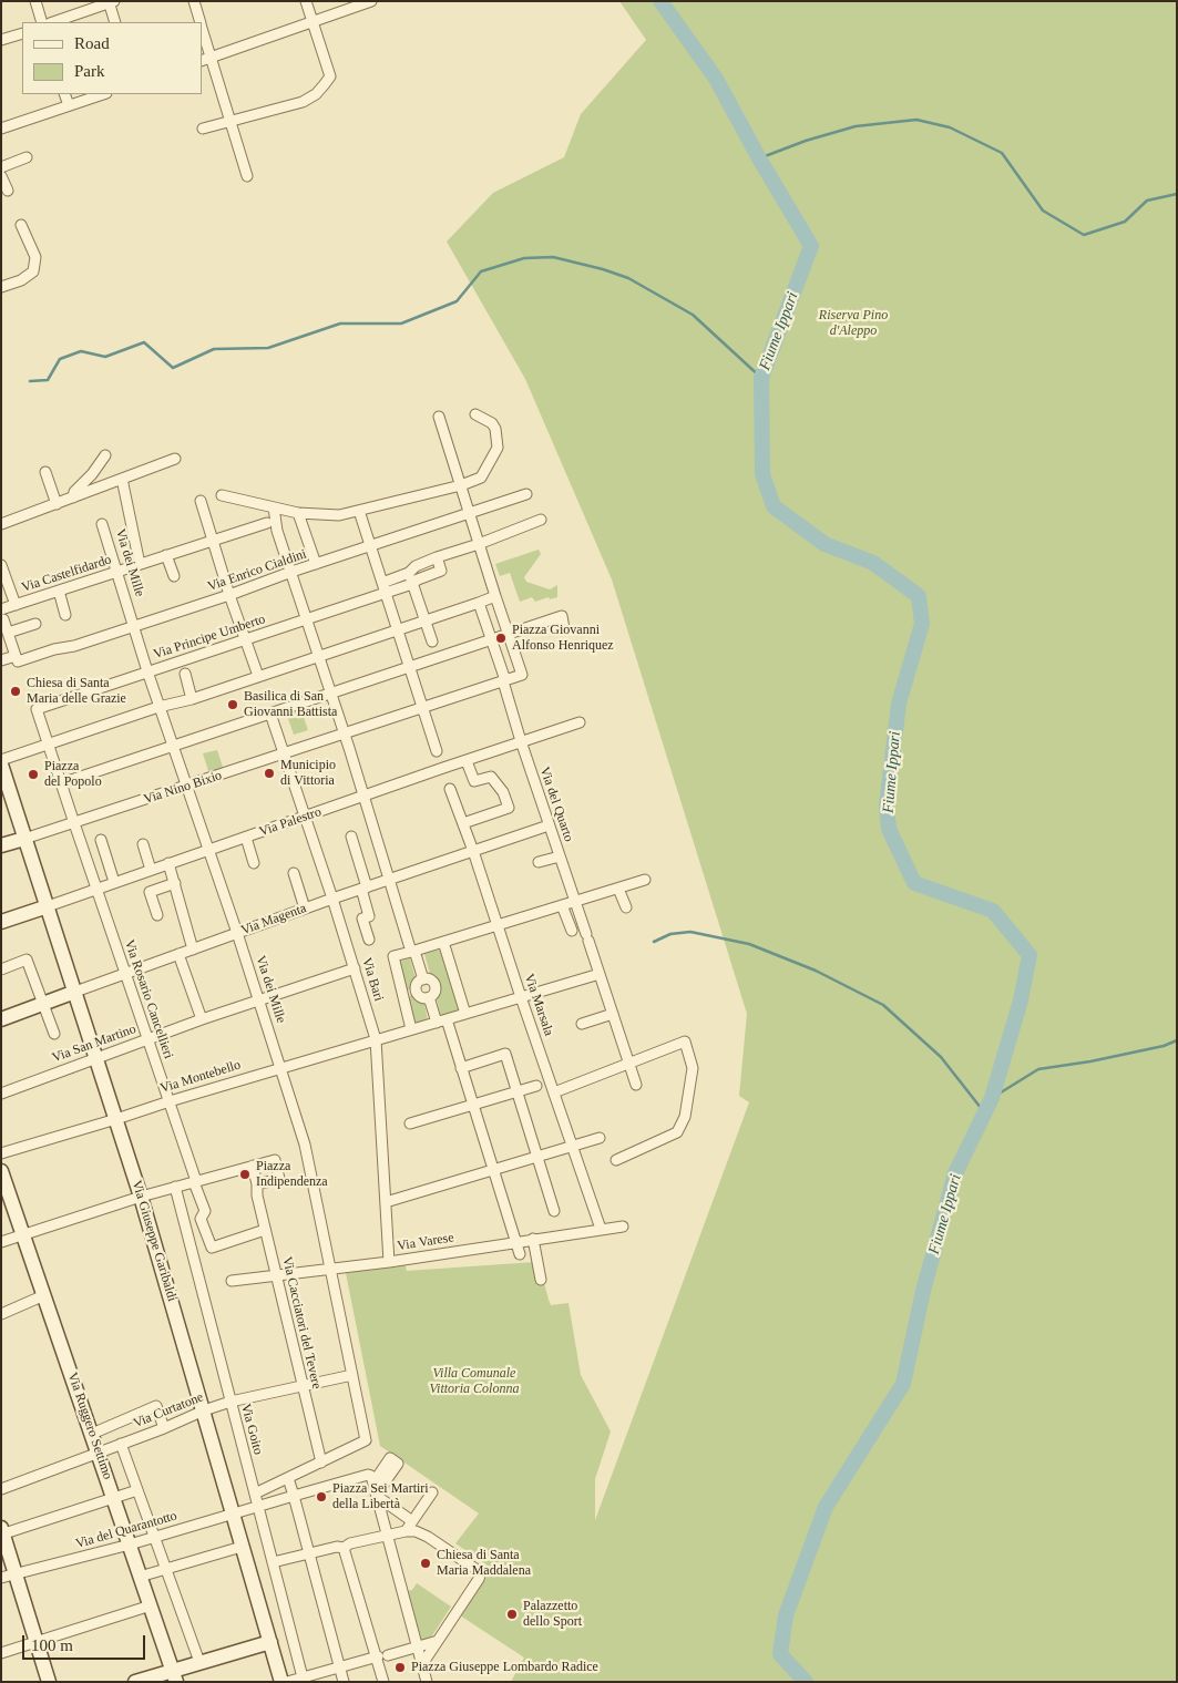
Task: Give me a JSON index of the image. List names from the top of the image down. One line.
{"streets":{"main road":["Via Palestro","Via Magenta","Via Giuseppe Garibaldi","Via Ruggero Settimo"],"street":["Via dei Mille","Via Enrico Cialdini","Via Castelfidardo","Via Principe Umberto","Via Nino Bixio","Via del Quarto","Via Bari","Via Rosario Cancellieri","Via Marsala","Via San Martino","Via Montebello","Via Varese","Via Cacciatori del Tevere","Via Curtatone","Via Goito","Via del Quarantotto"]},"crossings":[["Via dei Mille","Via Enrico Cialdini"],["Via dei Mille","Via Castelfidardo"],["Via dei Mille","Via Principe Umberto"],["Via dei Mille","Via Nino Bixio"],["Via dei Mille","Via Palestro"],["Via dei Mille","Via Magenta"],["Via dei Mille","Via San Martino"],["Via dei Mille","Via Montebello"],["Via dei Mille","Via Varese"],["Via dei Mille","Via Cacciatori del Tevere"],["Via dei Mille","Via Curtatone"],["Via Principe Umberto","Via Rosario Cancellieri"],["Via Nino Bixio","Via Bari"],["Via Nino Bixio","Via Rosario Cancellieri"],["Via Nino Bixio","Via Giuseppe Garibaldi"],["Via del Quarto","Via Palestro"],["Via del Quarto","Via Magenta"],["Via Palestro","Via Bari"],["Via Palestro","Via Rosario Cancellieri"],["Via Palestro","Via Giuseppe Garibaldi"],["Via Magenta","Via Bari"],["Via Magenta","Via Rosario Cancellieri"],["Via Magenta","Via Marsala"],["Via Magenta","Via Giuseppe Garibaldi"],["Via Bari","Via San Martino"],["Via Bari","Via Montebello"],["Via Bari","Via Varese"],["Via Rosario Cancellieri","Via San Martino"],["Via Rosario Cancellieri","Via Montebello"],["Via Rosario Cancellieri","Via Cacciatori del Tevere"],["Via Marsala","Via Varese"],["Via San Martino","Via Giuseppe Garibaldi"],["Via Montebello","Via Giuseppe Garibaldi"],["Via Giuseppe Garibaldi","Via Curtatone"],["Via Giuseppe Garibaldi","Via del Quarantotto"],["Via Varese","Via Cacciatori del Tevere"],["Via Cacciatori del Tevere","Via Curtatone"],["Via Curtatone","Via Ruggero Settimo"],["Via Curtatone","Via Goito"],["Via Ruggero Settimo","Via del Quarantotto"],["Via Goito","Via del Quarantotto"]],"water":["Fiume Ippari"],"parks":["Riserva Pino d'Aleppo","Villa Comunale Vittoria Colonna"],"places":["Piazza Giovanni Alfonso Henriquez","Chiesa di Santa Maria delle Grazie","Basilica di San Giovanni Battista","Municipio di Vittoria","Piazza del Popolo","Piazza Indipendenza","Piazza Sei Martiri della Libertà","Chiesa di Santa Maria Maddalena","Palazzetto dello Sport","Piazza Giuseppe Lombardo Radice"],"legend":["Road","Park"],"scale_bar":"100 m"}
